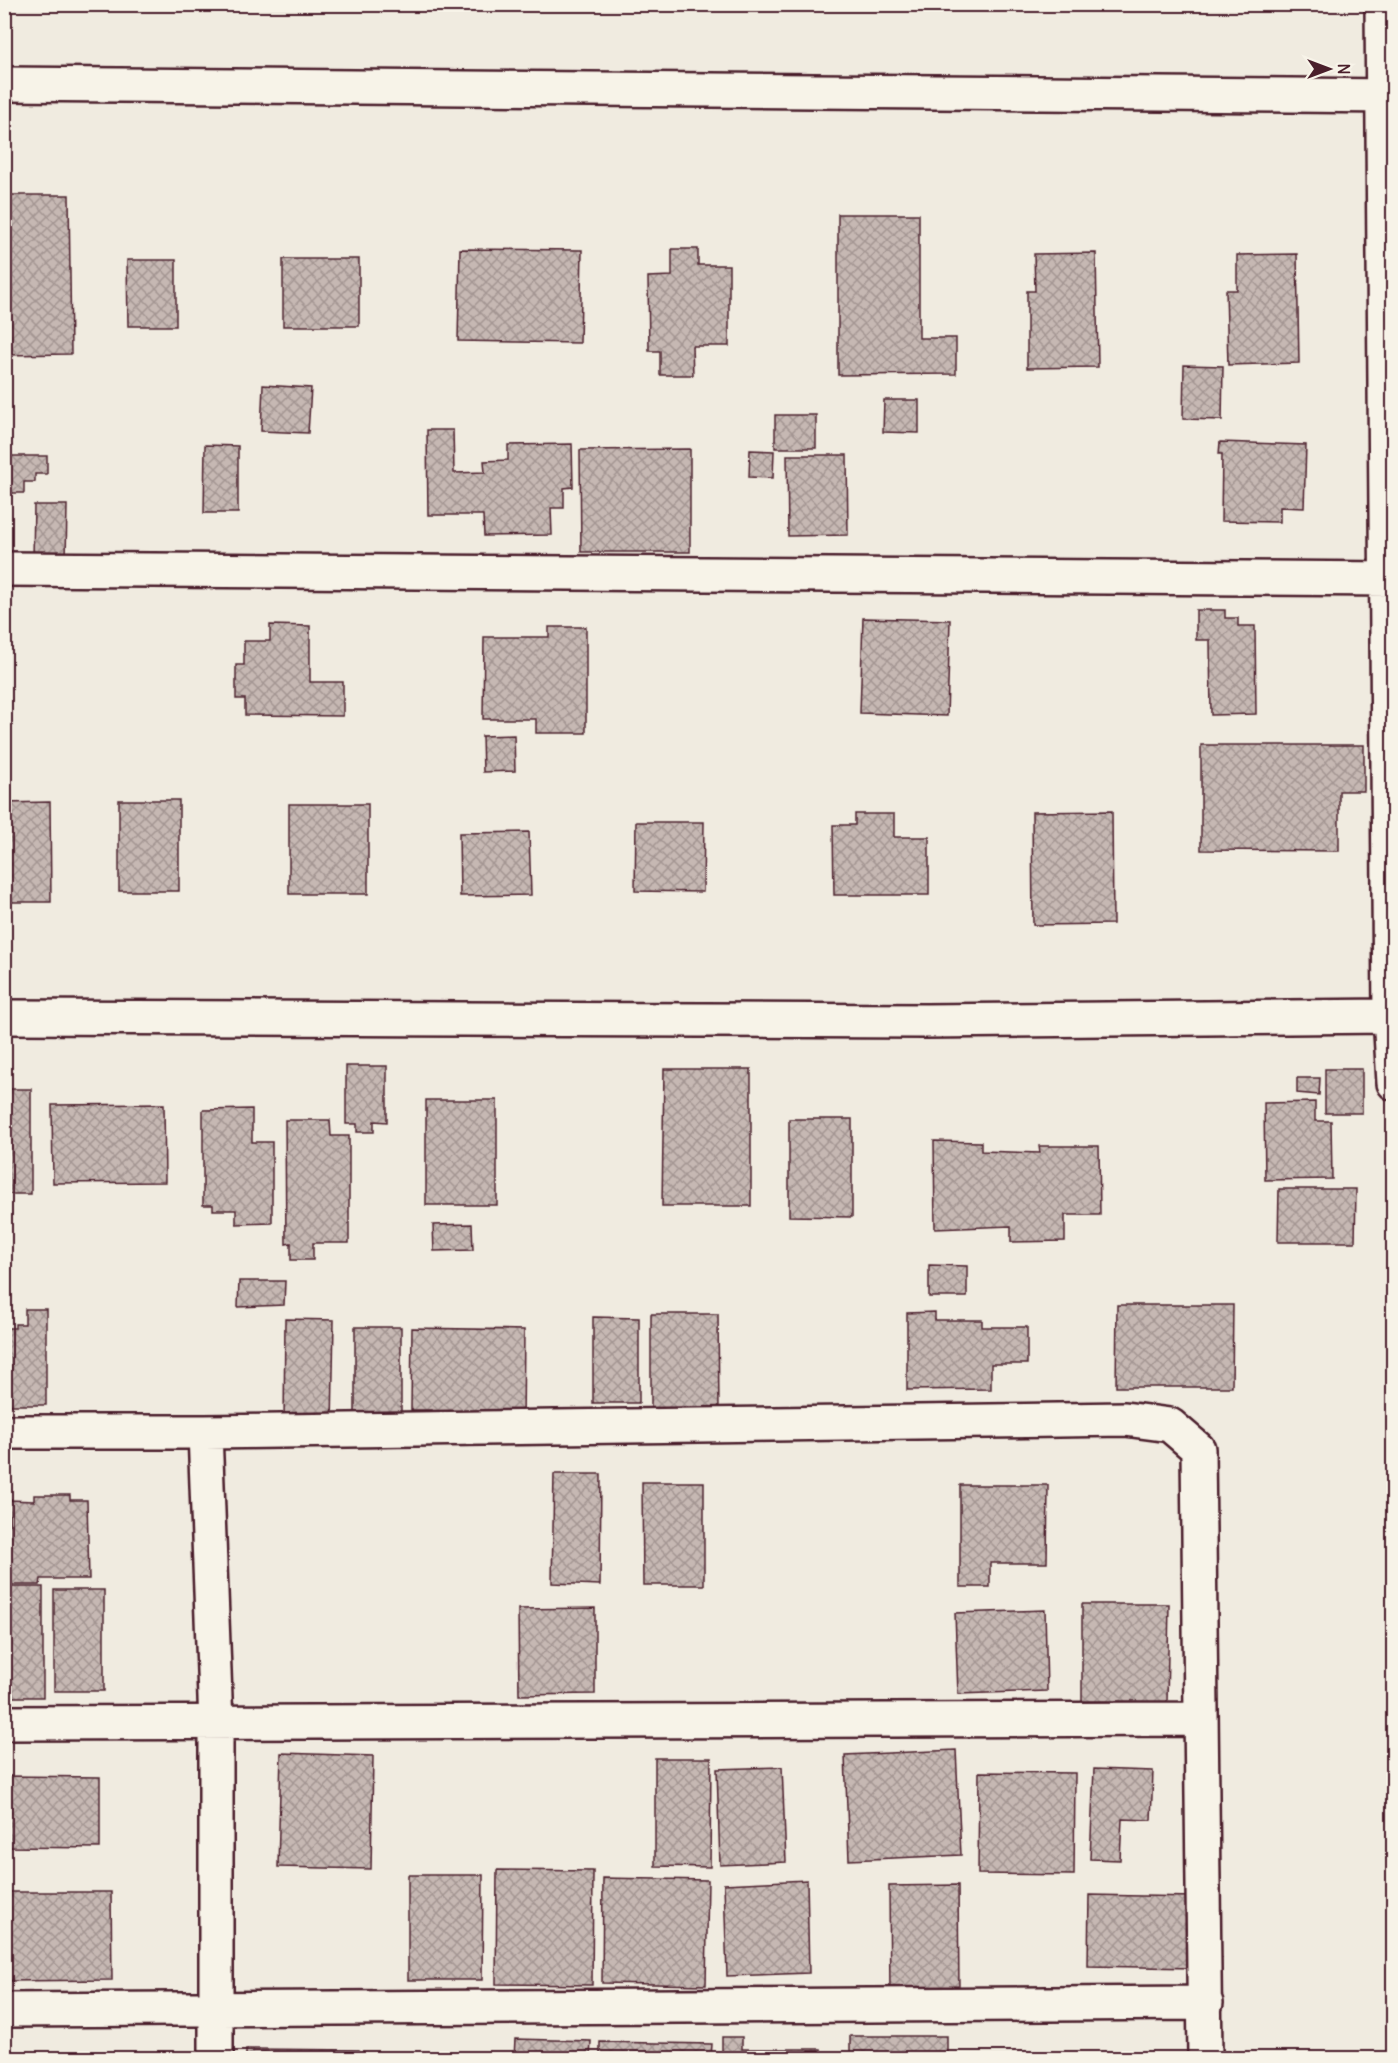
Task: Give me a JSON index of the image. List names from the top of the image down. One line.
{"north":"right"}
